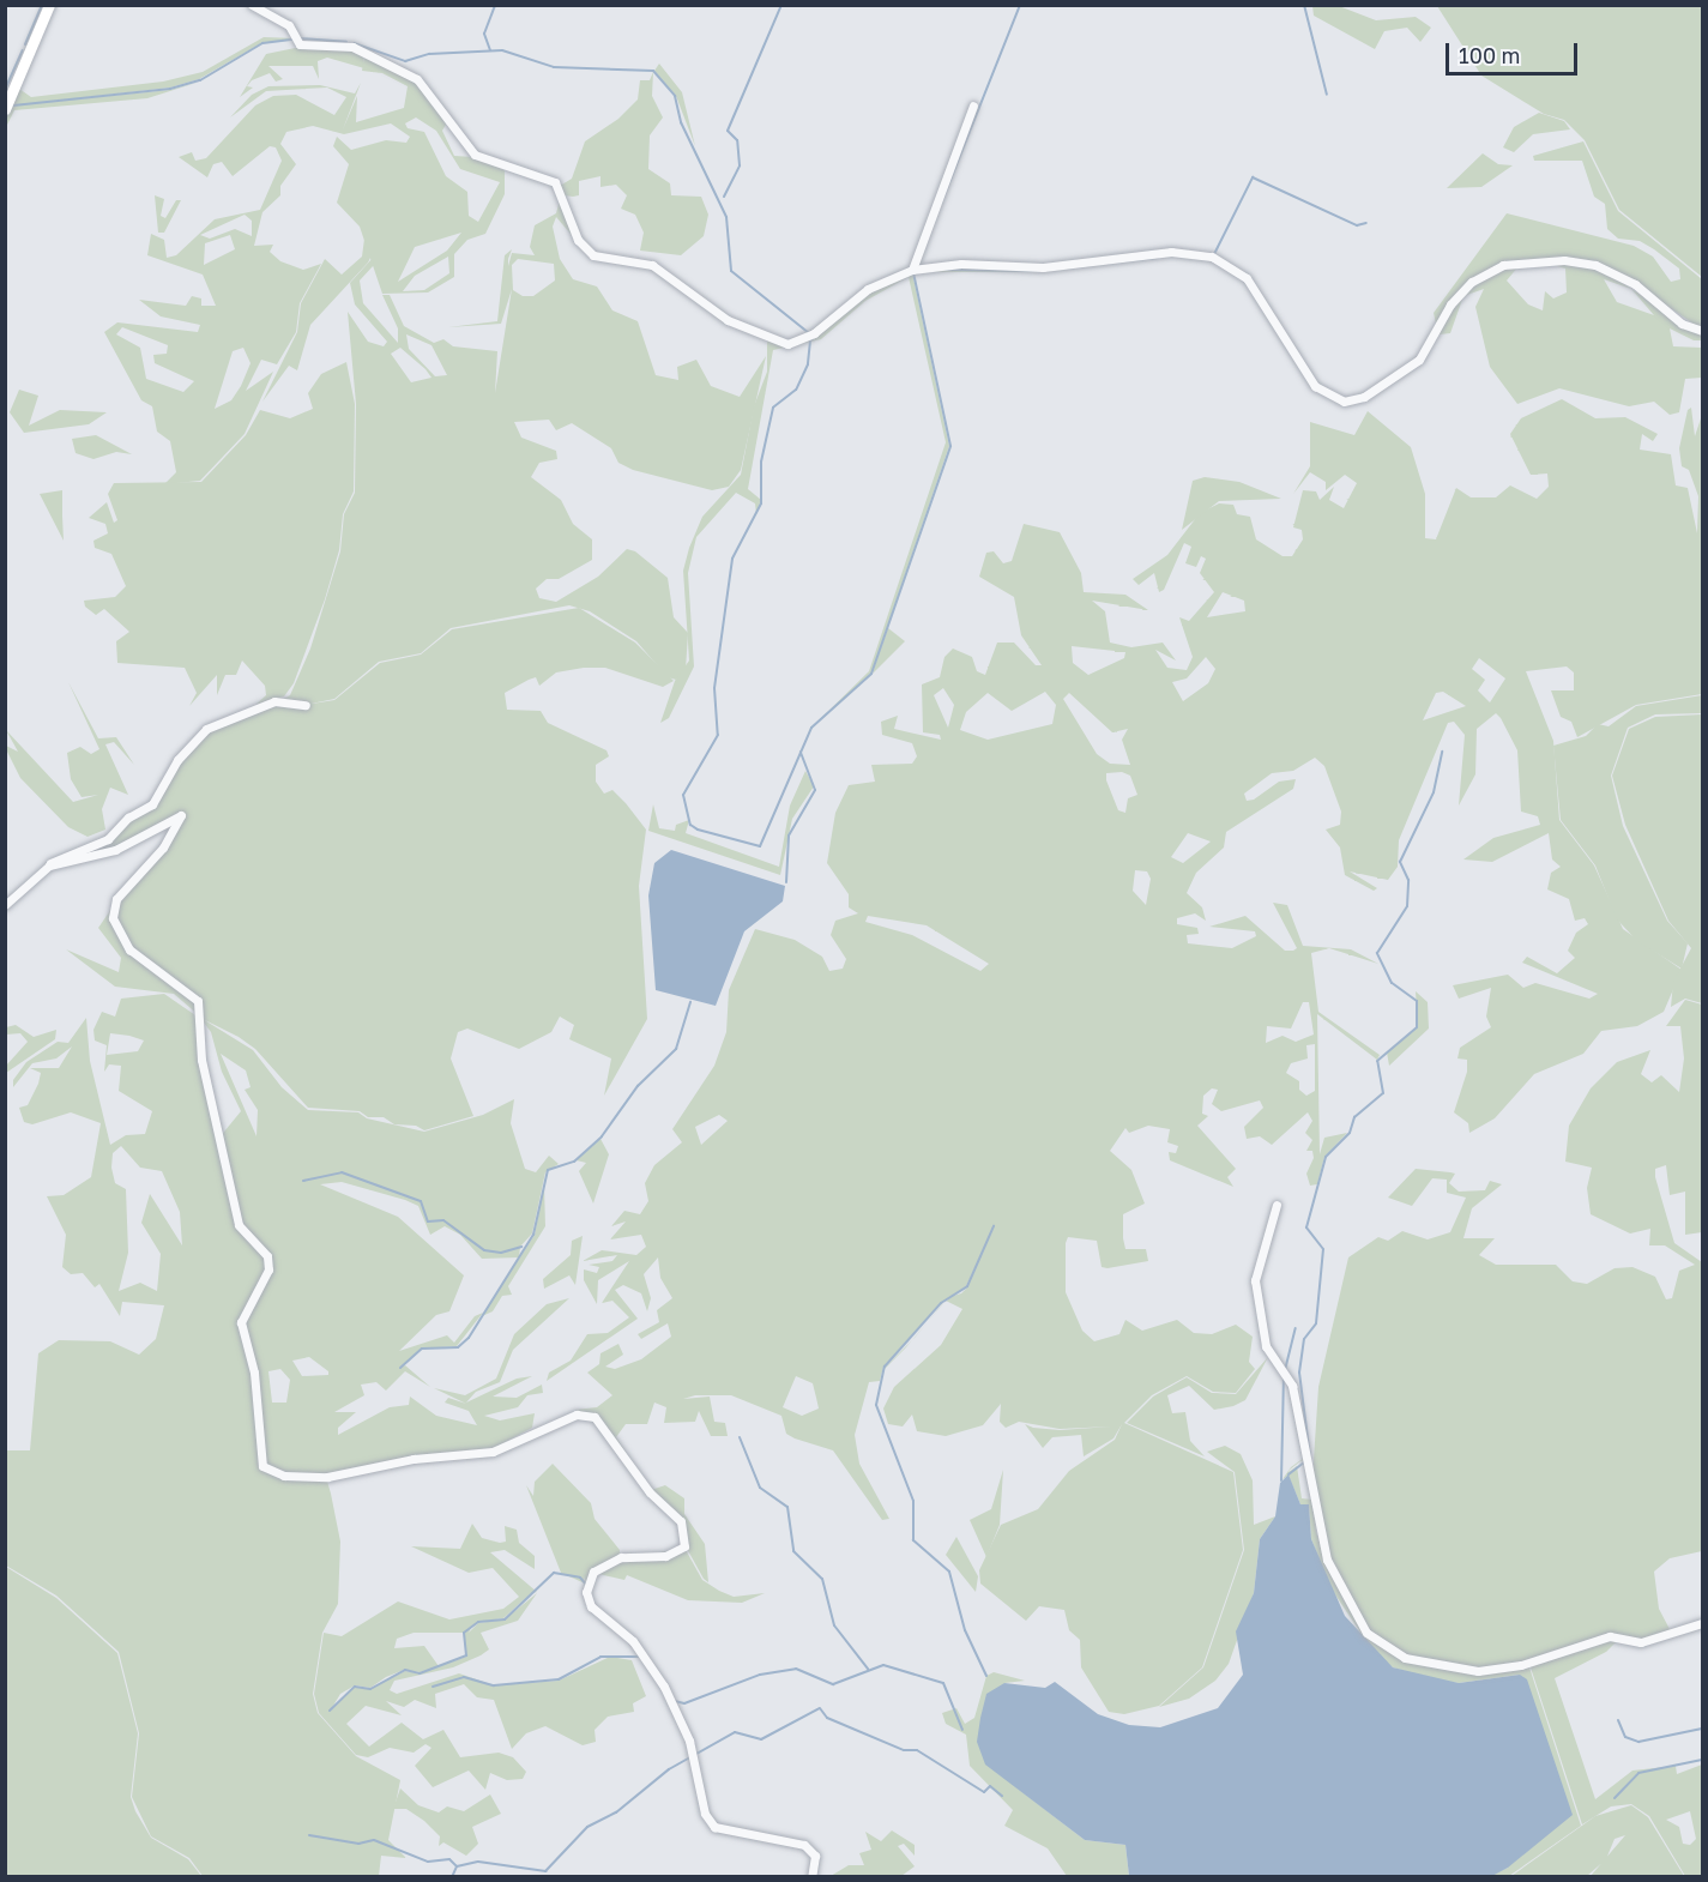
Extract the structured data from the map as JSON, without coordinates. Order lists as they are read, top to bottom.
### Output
{
  "scale_bar": "100 m"
}
